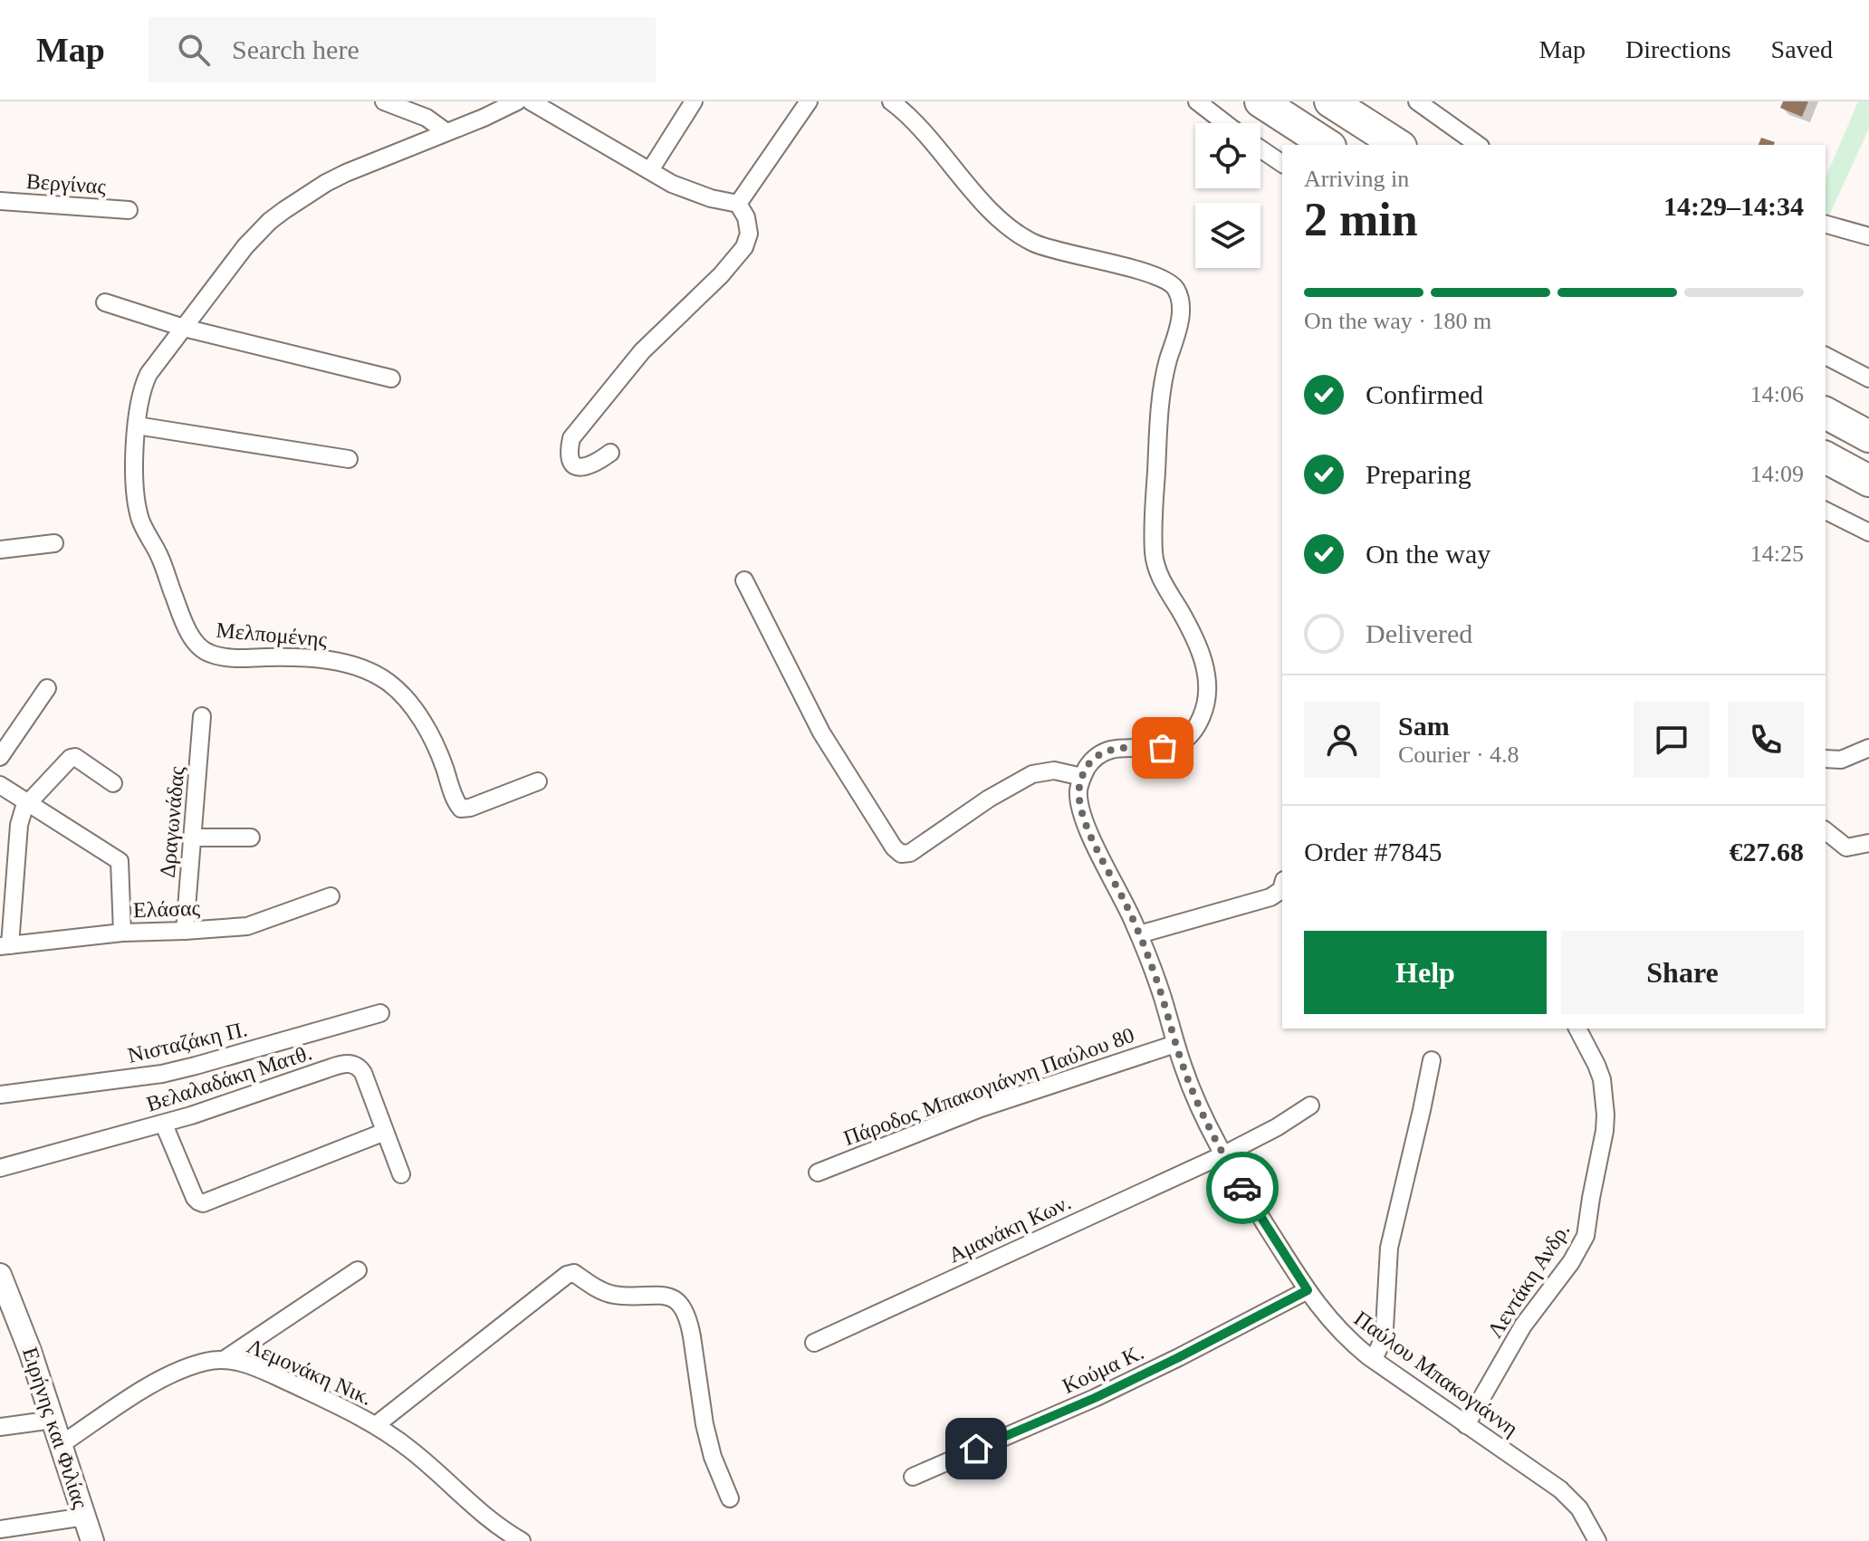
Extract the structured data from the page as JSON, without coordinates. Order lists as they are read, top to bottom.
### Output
{
  "streets": {
    "street": [
      "Βεργίνας",
      "Μελπομένης",
      "Δραγωνάδας",
      "Ελάσας",
      "Νισταζάκη Π.",
      "Βελαλαδάκη Ματθ.",
      "Πάροδος Μπακογιάννη Παύλου 80",
      "Αμανάκη Κων.",
      "Λεντάκη Ανδρ.",
      "Κούμα Κ.",
      "Λεμονάκη Νικ.",
      "Παύλου Μπακογιάννη",
      "Ειρήνης και Φιλίας"
    ]
  },
  "crossings": [
    ["Δραγωνάδας", "Ελάσας"],
    ["Πάροδος Μπακογιάννη Παύλου 80", "Παύλου Μπακογιάννη"],
    ["Αμανάκη Κων.", "Παύλου Μπακογιάννη"],
    ["Λεντάκη Ανδρ.", "Παύλου Μπακογιάννη"],
    ["Κούμα Κ.", "Παύλου Μπακογιάννη"],
    ["Λεμονάκη Νικ.", "Ειρήνης και Φιλίας"]
  ],
  "page": {
    "header": "Map",
    "search": "Search here",
    "nav": ["Map", "Directions", "Saved"],
    "heading": ["2 min", "Arriving in", "14:29–14:34"],
    "panel": [
      "Sam",
      "Courier · 4.8",
      "Order #7845",
      "€27.68"
    ],
    "bar": "On the way · 180 m",
    "list": [
      ["Confirmed", "14:06"],
      ["Preparing", "14:09"],
      ["On the way", "14:25"],
      "Delivered"
    ],
    "buttons": ["Help", "Share"]
  }
}
